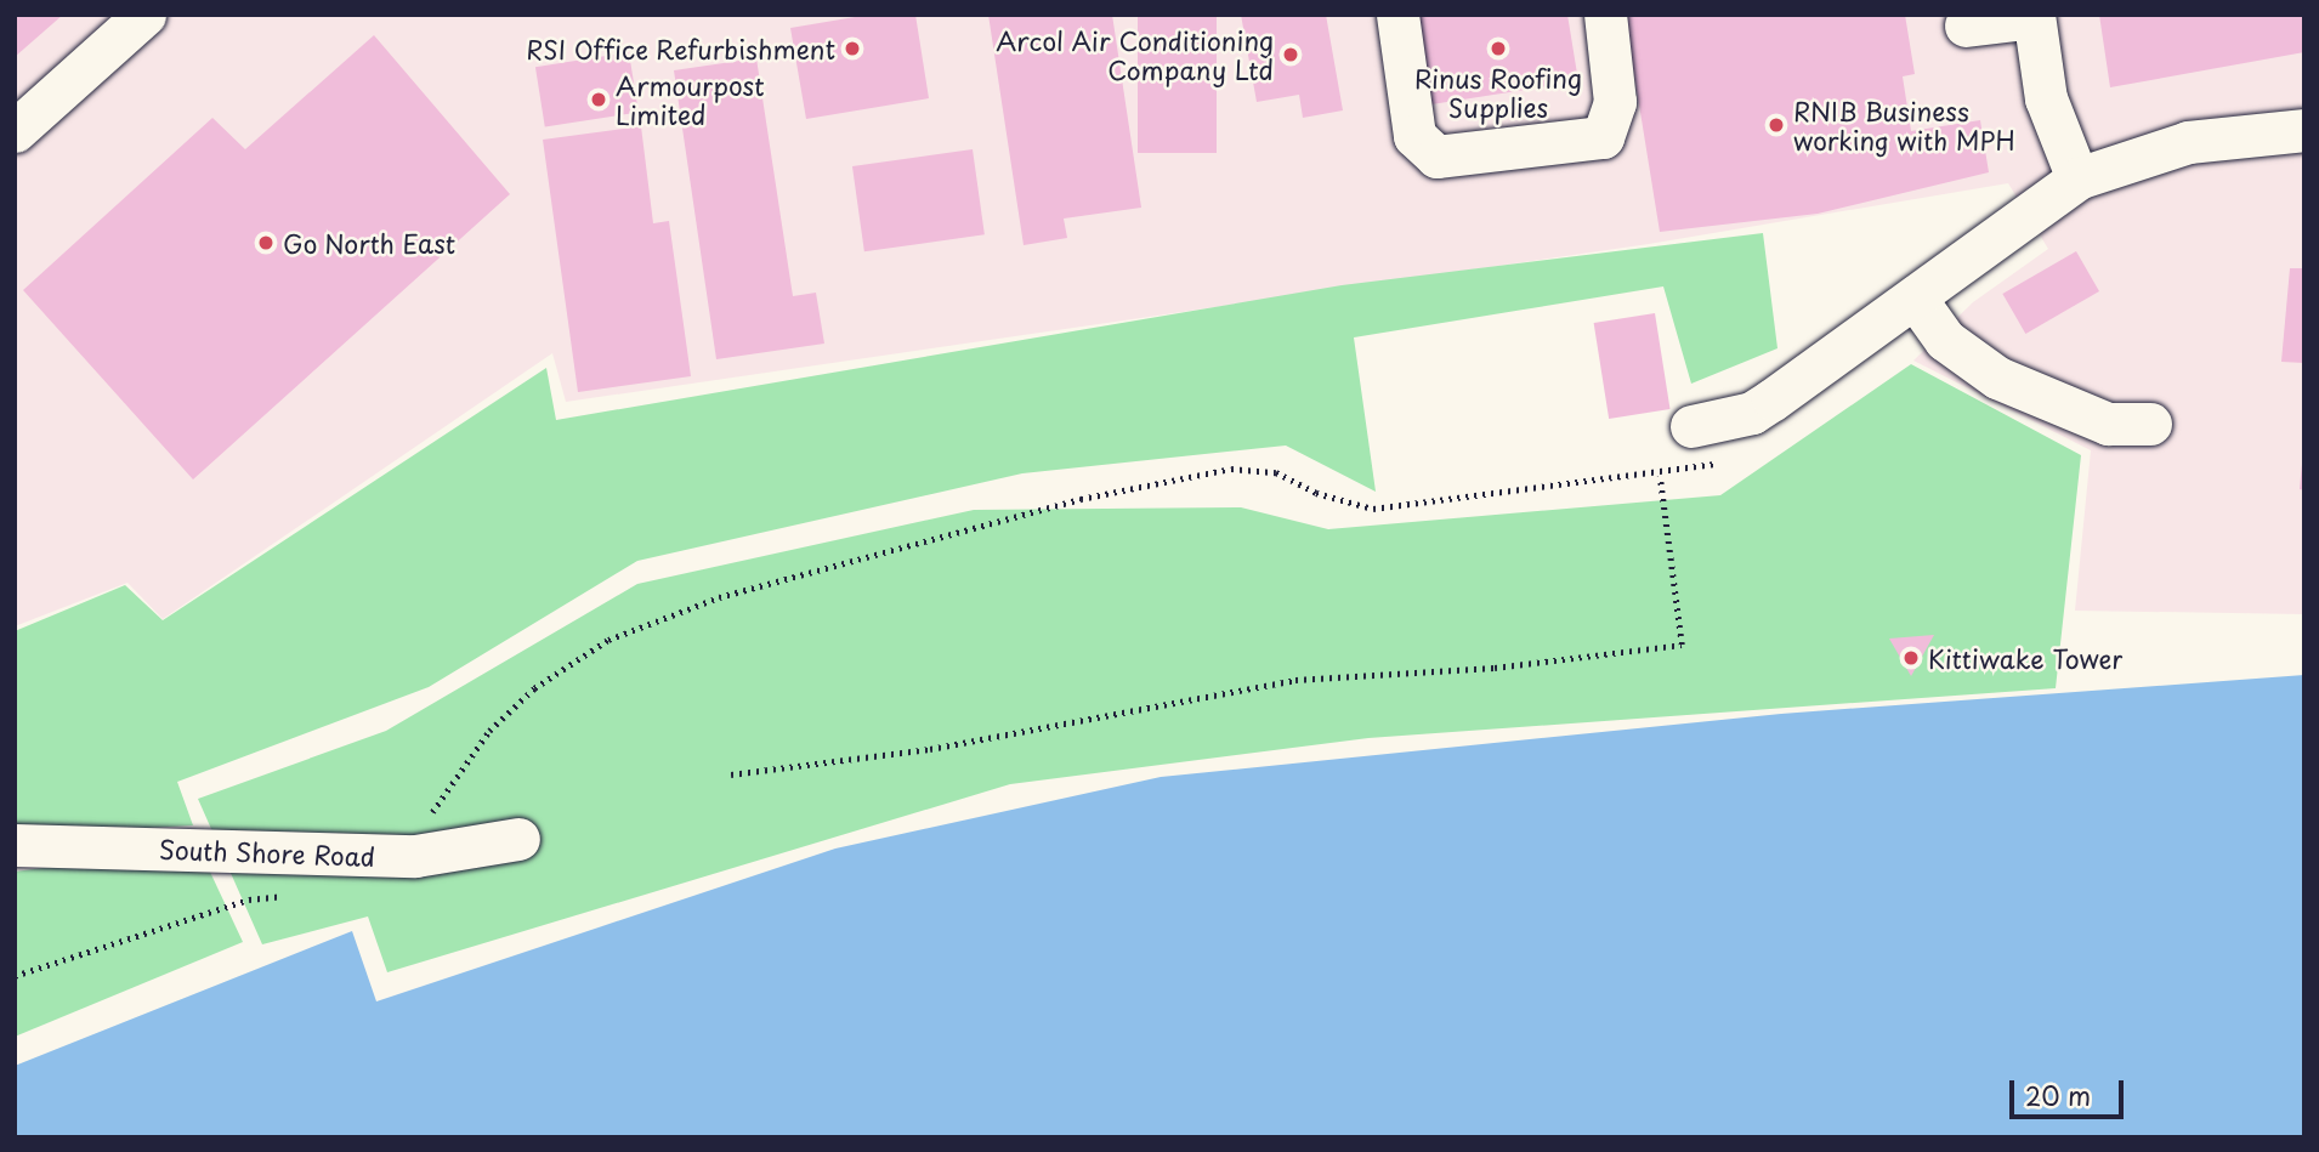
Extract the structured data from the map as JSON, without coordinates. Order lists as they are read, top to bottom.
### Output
{
  "streets": {
    "street": ["South Shore Road"]
  },
  "places": [
    "RSI Office Refurbishment",
    "Rinus Roofing Supplies",
    "Arcol Air Conditioning Company Ltd",
    "Armourpost Limited",
    "RNIB Business working with MPH",
    "Go North East",
    "Kittiwake Tower"
  ],
  "scale_bar": "20 m"
}
